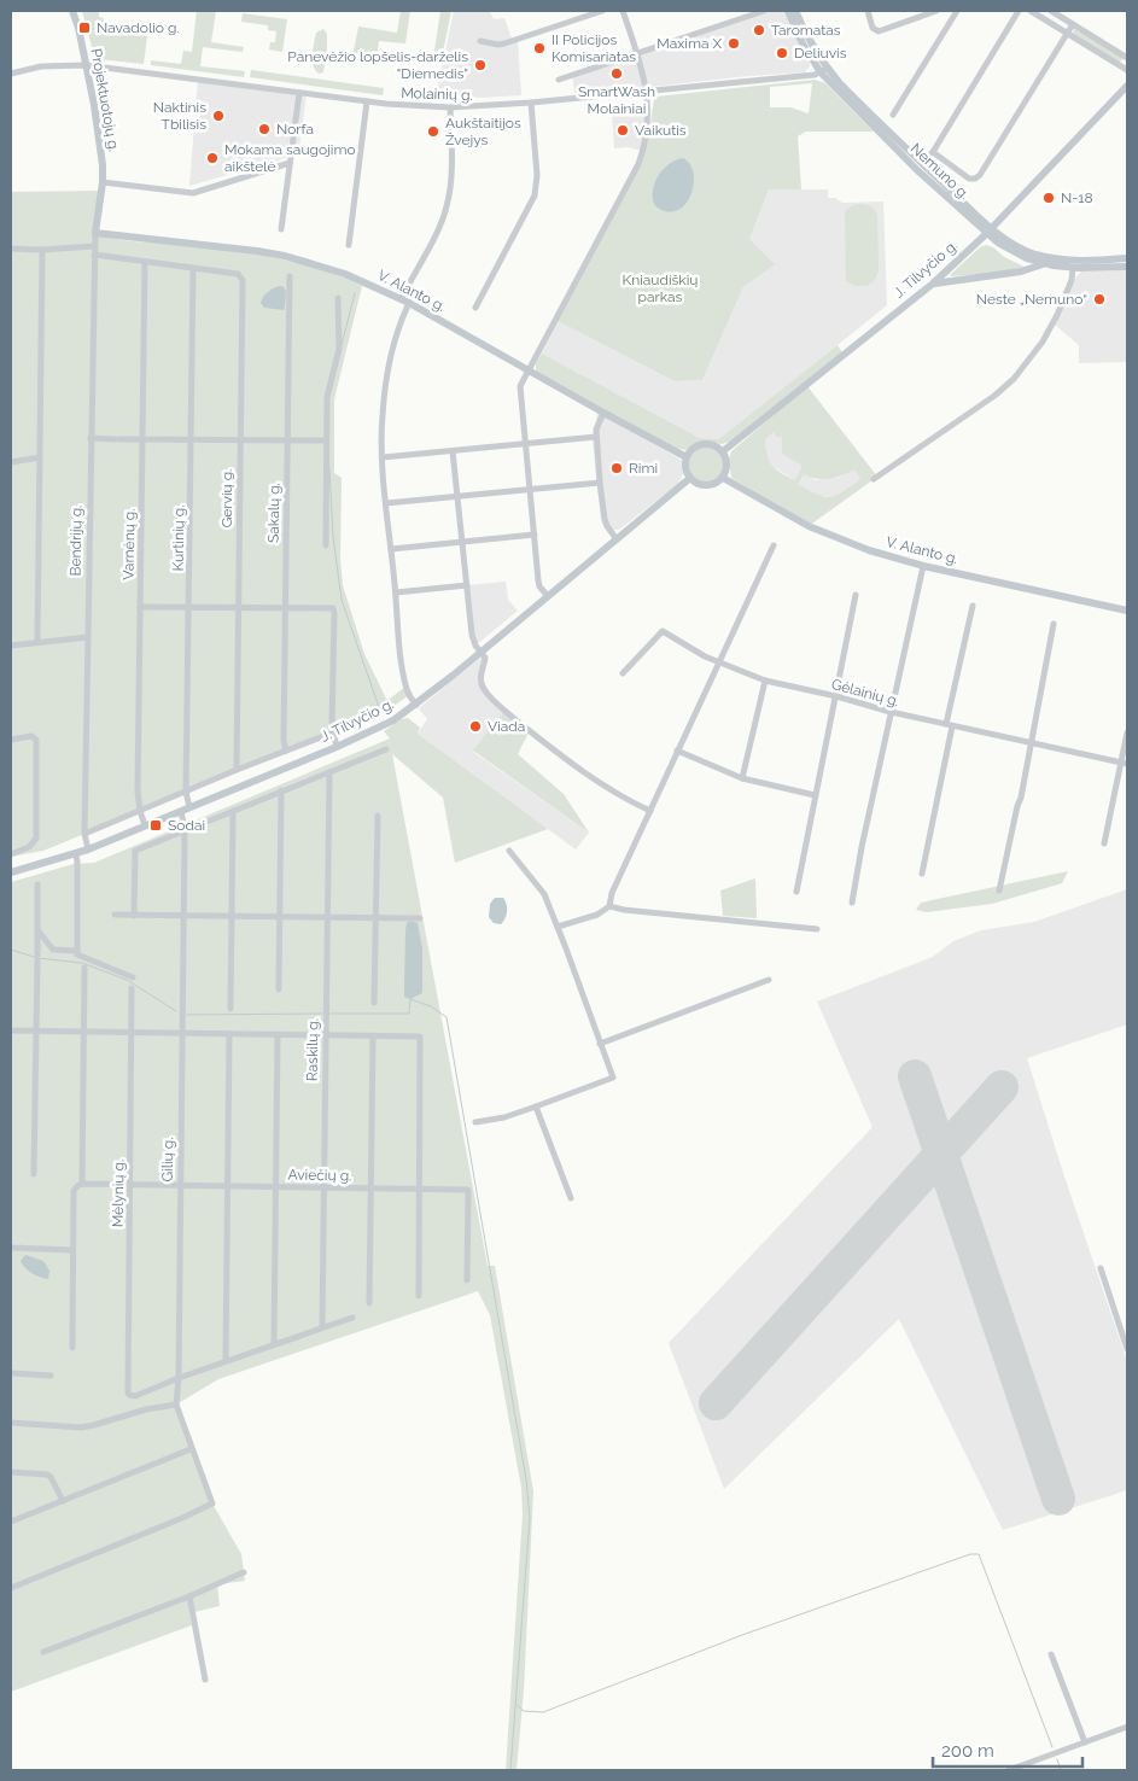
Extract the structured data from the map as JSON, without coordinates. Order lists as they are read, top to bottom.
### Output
{
  "streets": {
    "main road": [
      "Projektuotojų g.",
      "Nemuno g.",
      "J. Tilvyčio g.",
      "V. Alanto g."
    ],
    "street": [
      "Molainių g.",
      "Gervių g.",
      "Sakalų g.",
      "Kurtinių g.",
      "Bendrijų g.",
      "Varnėnų g.",
      "Gėlainių g.",
      "Raskilų g.",
      "Gilių g.",
      "Aviečių g.",
      "Mėlynių g."
    ]
  },
  "crossings": [
    ["Molainių g.", "Projektuotojų g."],
    ["Molainių g.", "Nemuno g."],
    ["Projektuotojų g.", "V. Alanto g."],
    ["Projektuotojų g.", "Bendrijų g."],
    ["Nemuno g.", "J. Tilvyčio g."],
    ["J. Tilvyčio g.", "V. Alanto g."],
    ["J. Tilvyčio g.", "Kurtinių g."],
    ["J. Tilvyčio g.", "Bendrijų g."],
    ["J. Tilvyčio g.", "Varnėnų g."],
    ["J. Tilvyčio g.", "Gilių g."],
    ["V. Alanto g.", "Bendrijų g."],
    ["Gervių g.", "Kurtinių g."],
    ["Gervių g.", "Bendrijų g."],
    ["Gervių g.", "Varnėnų g."],
    ["Kurtinių g.", "Gilių g."],
    ["Raskilų g.", "Aviečių g."],
    ["Gilių g.", "Aviečių g."],
    ["Gilių g.", "Mėlynių g."],
    ["Aviečių g.", "Mėlynių g."]
  ],
  "parks": ["Kniaudiškių parkas"],
  "places": {
    "transit": ["Navadolio g.", "Sodai"],
    "other": [
      "Taromatas",
      "Maxima X",
      "II Policijos Komisariatas",
      "Deliuvis",
      "Panevėžio lopšelis-darželis \"Diemedis\"",
      "SmartWash Molainiai",
      "Naktinis Tbilisis",
      "Norfa",
      "Vaikutis",
      "Aukštaitijos Žvejys",
      "Mokama saugojimo aikštelė",
      "N-18",
      "Neste „Nemuno“",
      "Rimi",
      "Viada"
    ]
  },
  "scale_bar": "200 m"
}
